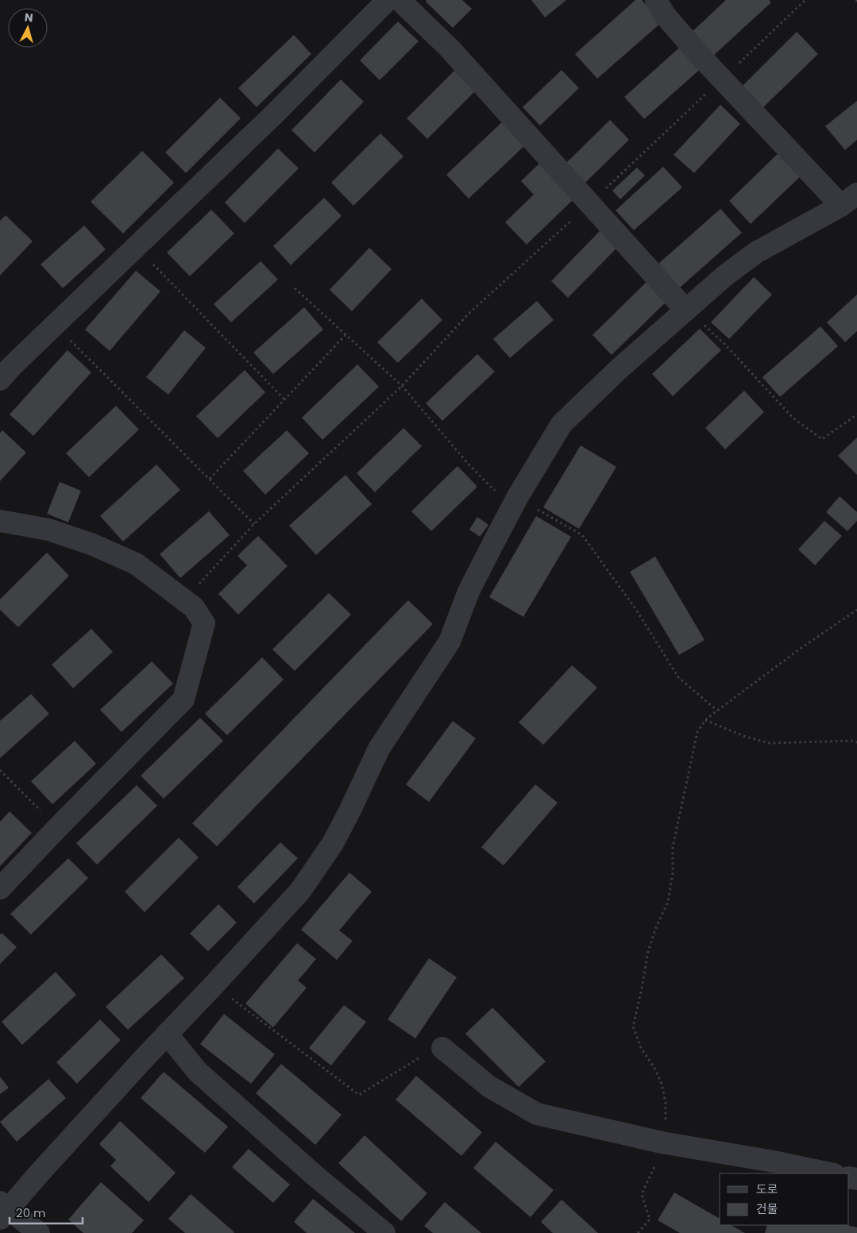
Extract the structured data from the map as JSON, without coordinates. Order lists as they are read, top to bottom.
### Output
{
  "legend": ["도로", "건물"],
  "scale_bar": "20 m",
  "north": "top"
}
